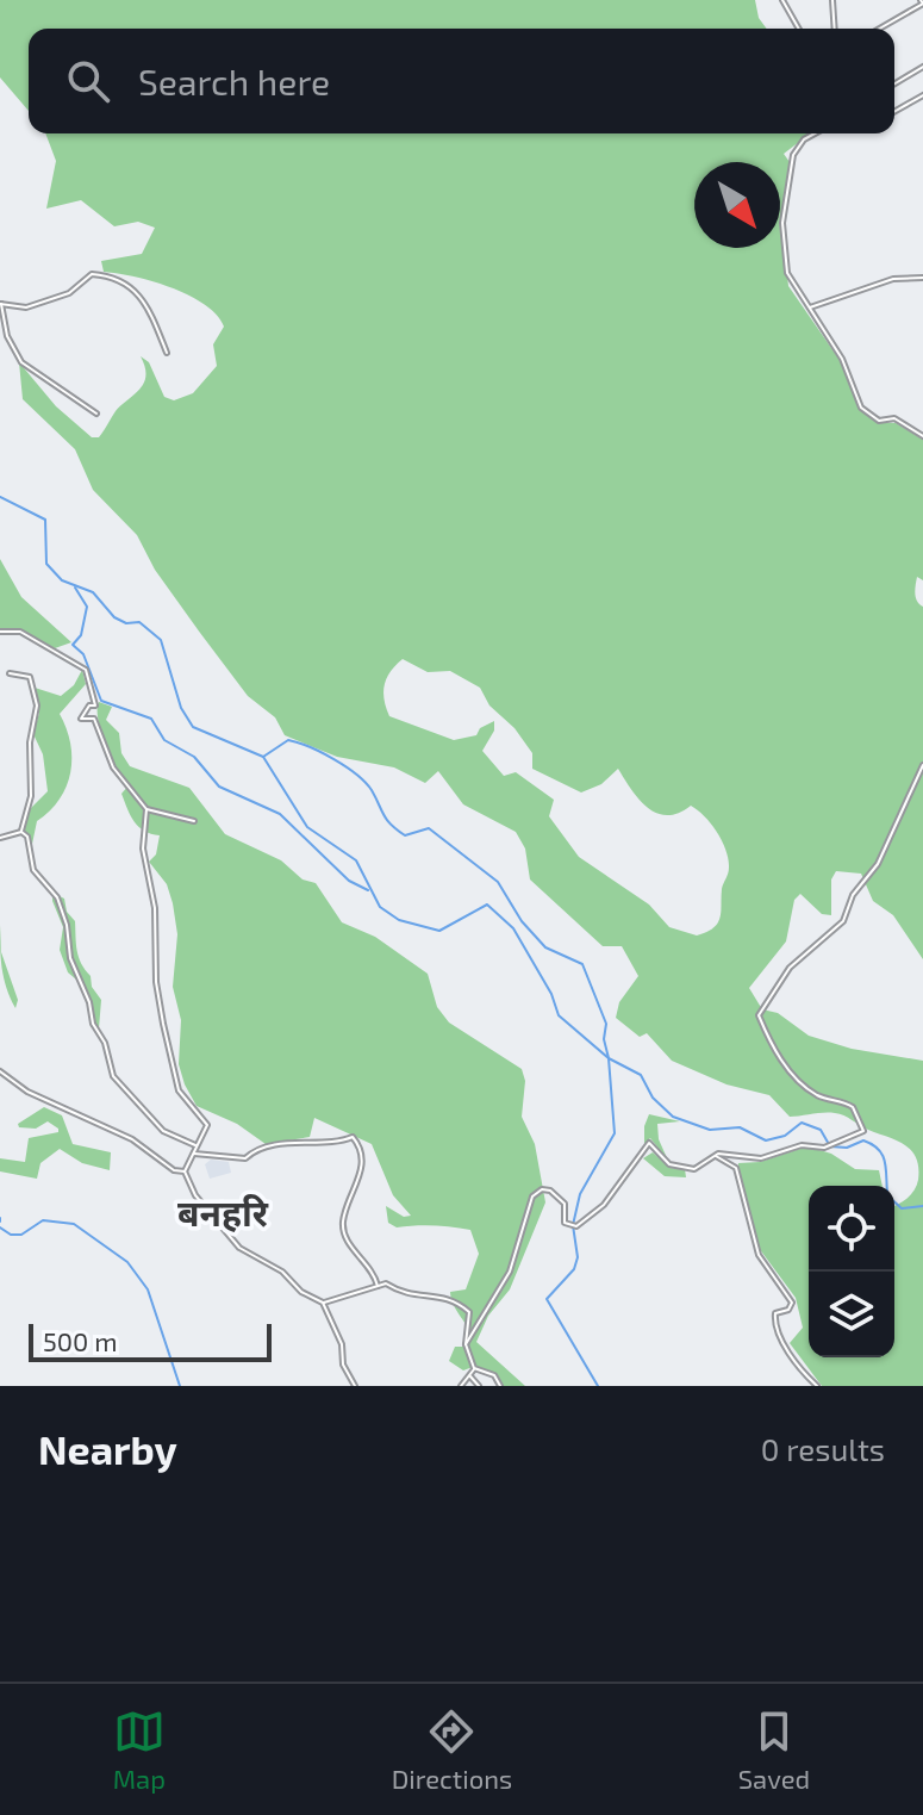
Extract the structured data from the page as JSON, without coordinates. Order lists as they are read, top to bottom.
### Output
{
  "districts": ["बनहरि"],
  "scale_bar": "500 m",
  "north": "bottom right",
  "page": {
    "search": "Search here",
    "scale": "500 m",
    "heading": ["Nearby", "0 results"],
    "nav": ["Map", "Directions", "Saved"]
  }
}
